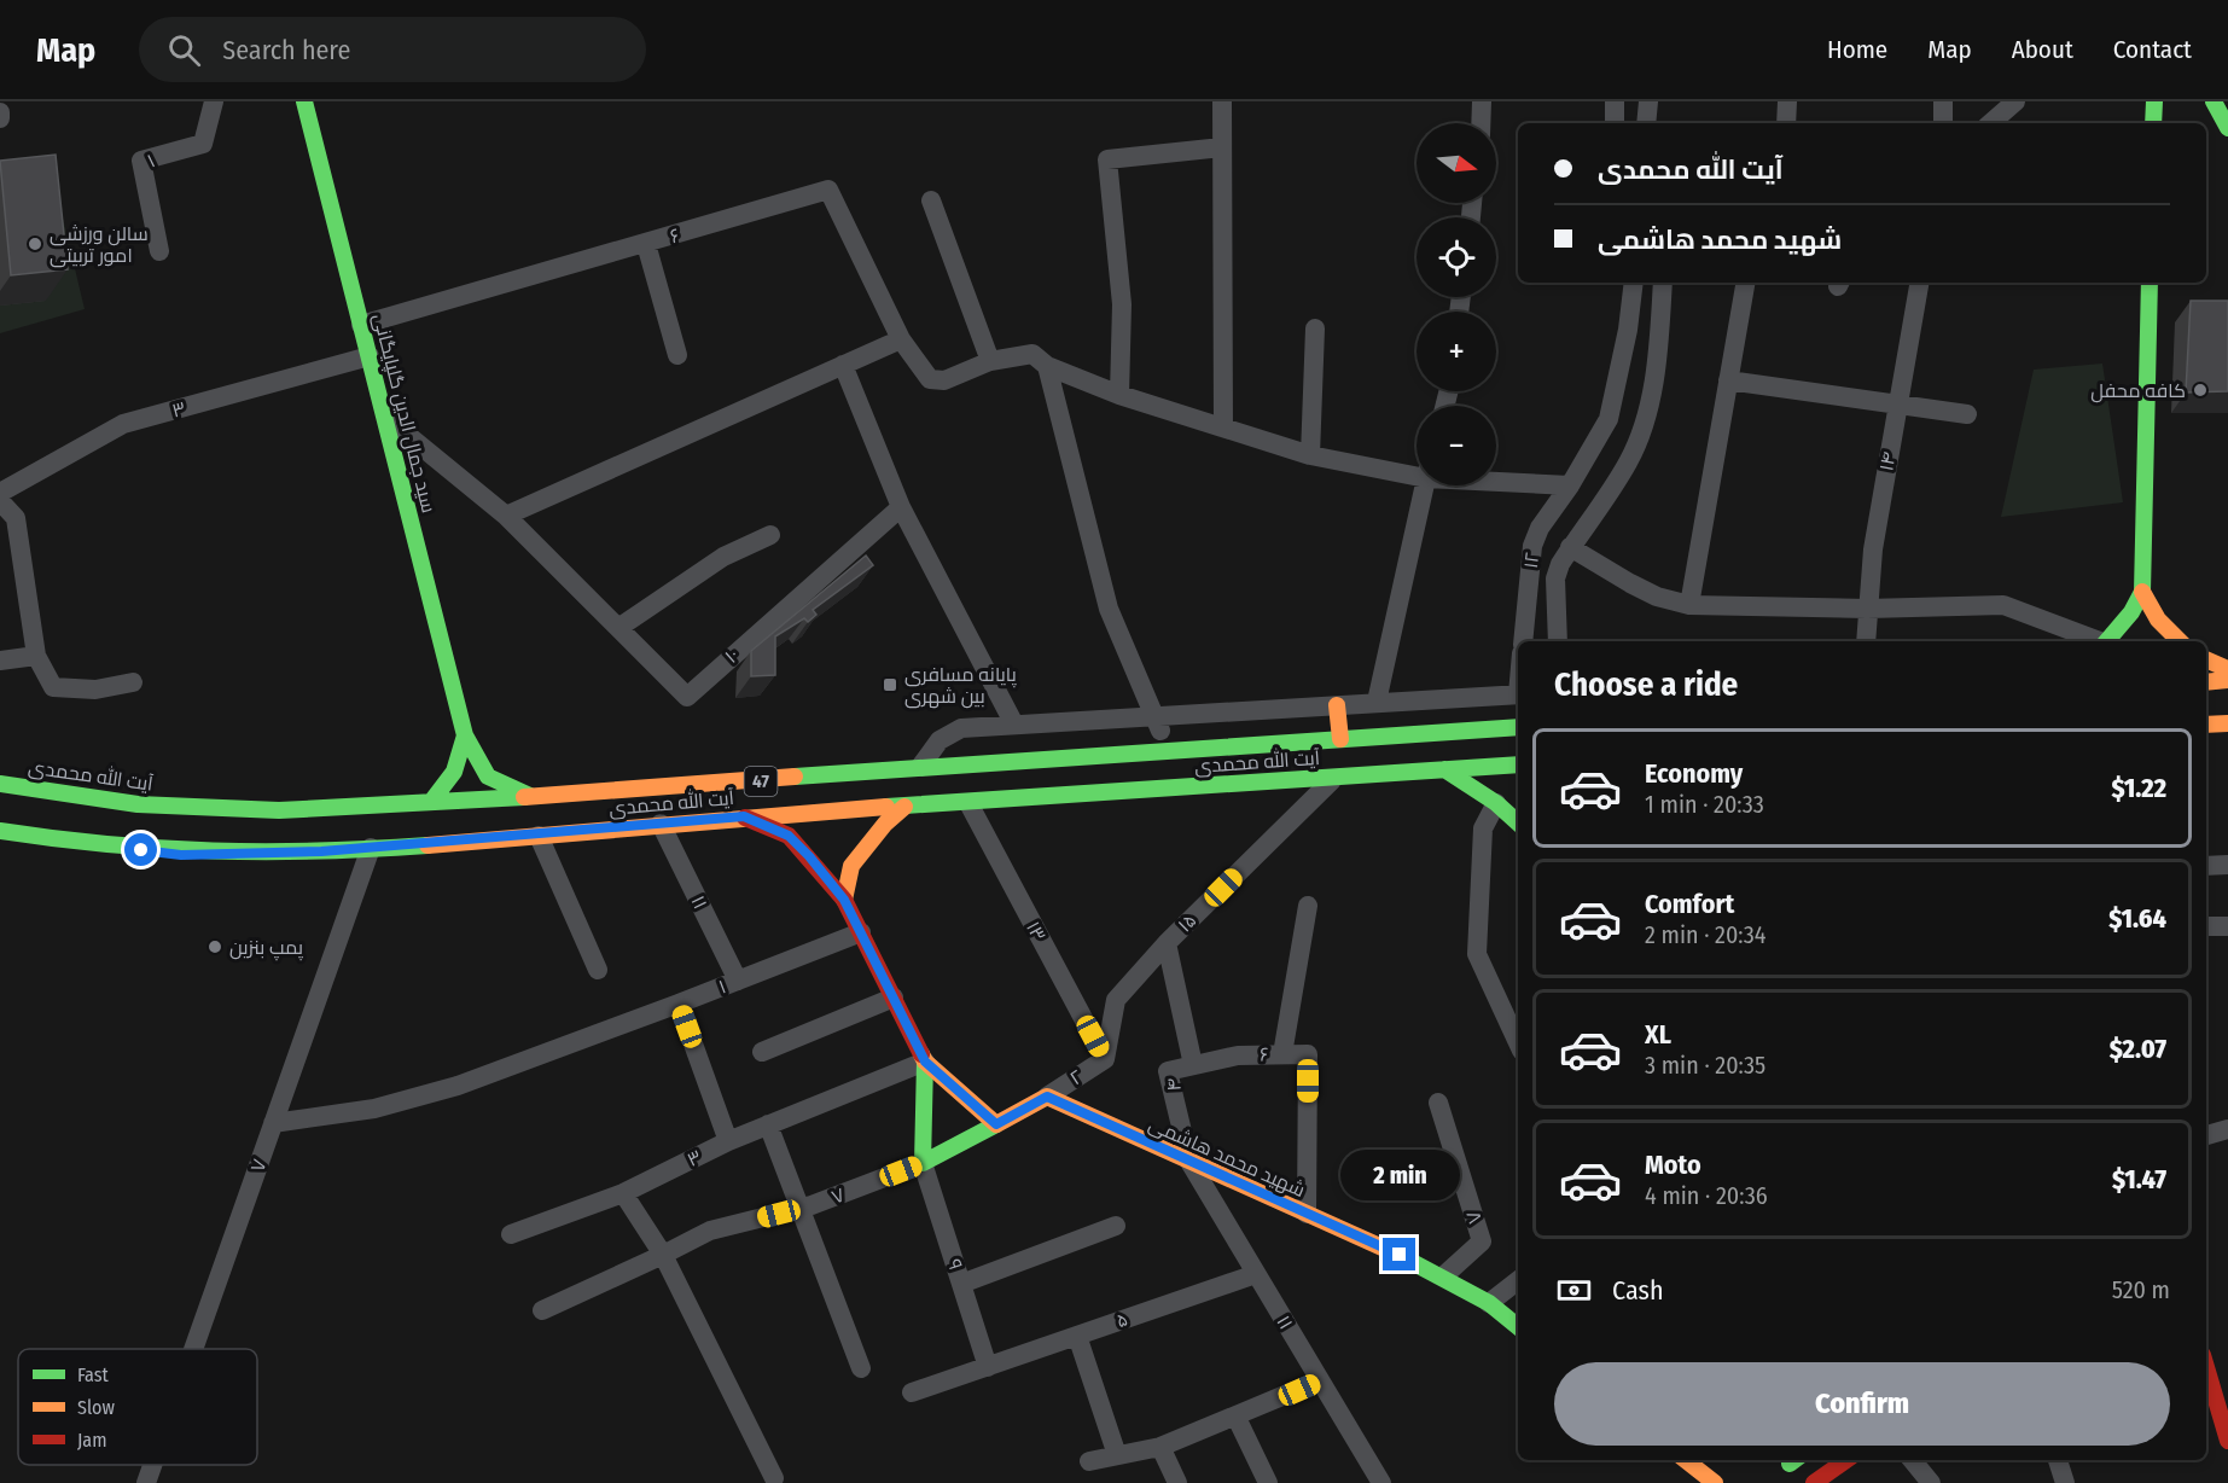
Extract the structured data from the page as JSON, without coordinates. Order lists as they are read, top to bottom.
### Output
{
  "streets": {
    "main road": [
      "سید جمال الدین گلپایگانی",
      "آیت الله محمدی",
      "47",
      "شهید محمد هاشمی",
      "۷"
    ],
    "street": [
      "۱",
      "۶",
      "۳",
      "۱۴",
      "۱۲",
      "۱۰",
      "۱۱",
      "۱۵",
      "۱۳",
      "۲",
      "۴",
      "۸",
      "۹",
      "۵"
    ]
  },
  "crossings": [
    ["۱", "۱۱"],
    ["۱", "۷"],
    ["۶", "سید جمال الدین گلپایگانی"],
    ["۶", "۴"],
    ["۶", "شهید محمد هاشمی"],
    ["۳", "سید جمال الدین گلپایگانی"],
    ["سید جمال الدین گلپایگانی", "۱۰"],
    ["سید جمال الدین گلپایگانی", "آیت الله محمدی"],
    ["آیت الله محمدی", "۱۱"],
    ["آیت الله محمدی", "۱۵"],
    ["آیت الله محمدی", "۱۳"],
    ["آیت الله محمدی", "۷"],
    ["۱۱", "۴"],
    ["۱۱", "شهید محمد هاشمی"],
    ["۱۱", "۵"],
    ["۱۵", "۱۳"],
    ["۱۵", "۲"],
    ["۱۳", "۲"],
    ["۲", "شهید محمد هاشمی"],
    ["۴", "شهید محمد هاشمی"],
    ["شهید محمد هاشمی", "۸"],
    ["۷", "۹"],
    ["۹", "۵"]
  ],
  "places": {
    "other": ["سالن ورزشی امور تربیتی", "کافه محفل", "پمپ بنزین"],
    "transit": ["پایانه مسافری بین شهری"]
  },
  "legend": ["Fast", "Slow", "Jam"],
  "north": "right",
  "page": {
    "header": "Map",
    "search": "Search here",
    "nav": [
      "Home",
      "Map",
      "About",
      "Contact"
    ],
    "map_buttons": ["+", "−"],
    "banner": ["آیت الله محمدی", "شهید محمد هاشمی"],
    "heading": "Choose a ride",
    "list": [
      {
        "name": "Economy",
        "note": "1 min · 20:33",
        "value": "$1.22"
      },
      {
        "name": "Comfort",
        "note": "2 min · 20:34",
        "value": "$1.64"
      },
      {
        "name": "XL",
        "note": "3 min · 20:35",
        "value": "$2.07"
      },
      {
        "name": "Moto",
        "note": "4 min · 20:36",
        "value": "$1.47"
      }
    ],
    "bubble": "2 min",
    "pay": ["Cash", "520 m"],
    "buttons": "Confirm"
  }
}
